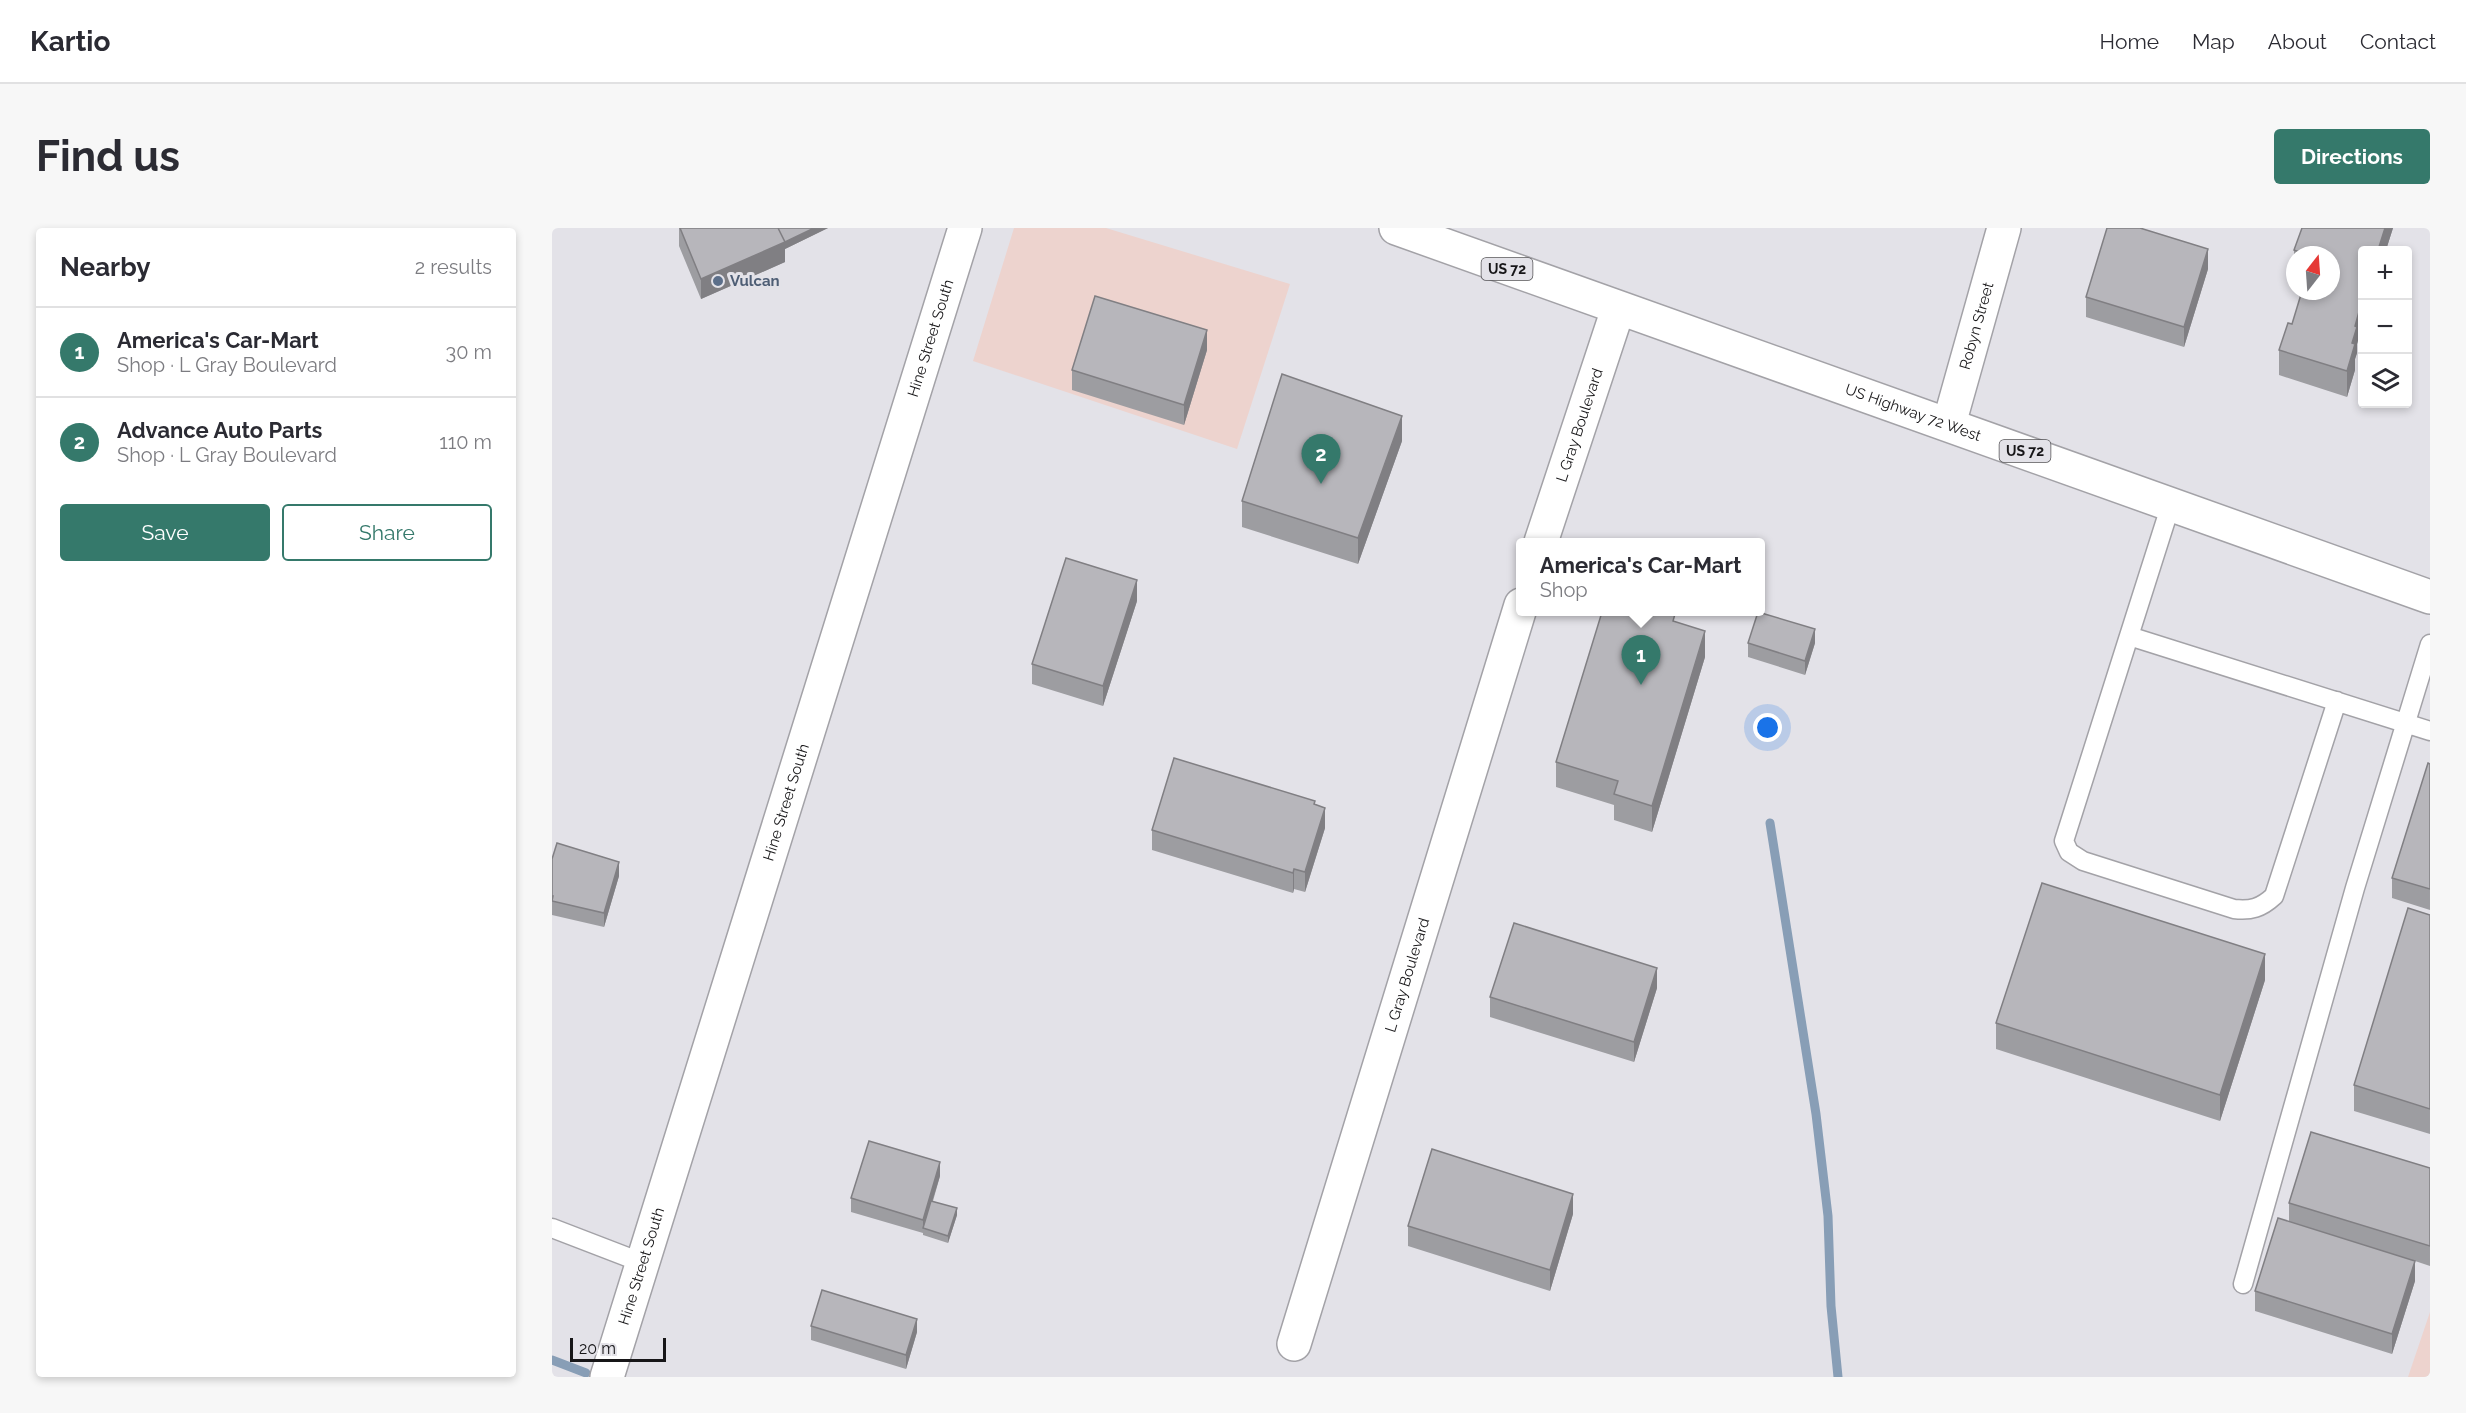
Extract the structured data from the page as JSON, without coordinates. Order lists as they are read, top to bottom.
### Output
{
  "streets": {
    "main road": [
      "US 72",
      "Robyn Street",
      "Hine Street South",
      "US Highway 72 West",
      "L Gray Boulevard"
    ]
  },
  "crossings": [
    ["Robyn Street", "US Highway 72 West"],
    ["US Highway 72 West", "L Gray Boulevard"]
  ],
  "places": ["Vulcan"],
  "scale_bar": "20 m",
  "north": "top",
  "page": {
    "header": "Kartio",
    "nav": [
      "Home",
      "Map",
      "About",
      "Contact"
    ],
    "buttons": [
      "Directions",
      ["Save", "Share"]
    ],
    "title": "Find us",
    "heading": ["Nearby", "2 results"],
    "map_buttons": ["+", "−"],
    "list": [
      {
        "mark": "1",
        "name": "America's Car-Mart",
        "note": "Shop · L Gray Boulevard",
        "value": "30 m"
      },
      {
        "mark": "2",
        "name": "Advance Auto Parts",
        "note": "Shop · L Gray Boulevard",
        "value": "110 m"
      }
    ],
    "pins": ["2", "1"],
    "popup": ["America's Car-Mart", "Shop"],
    "scale": "20 m"
  }
}
